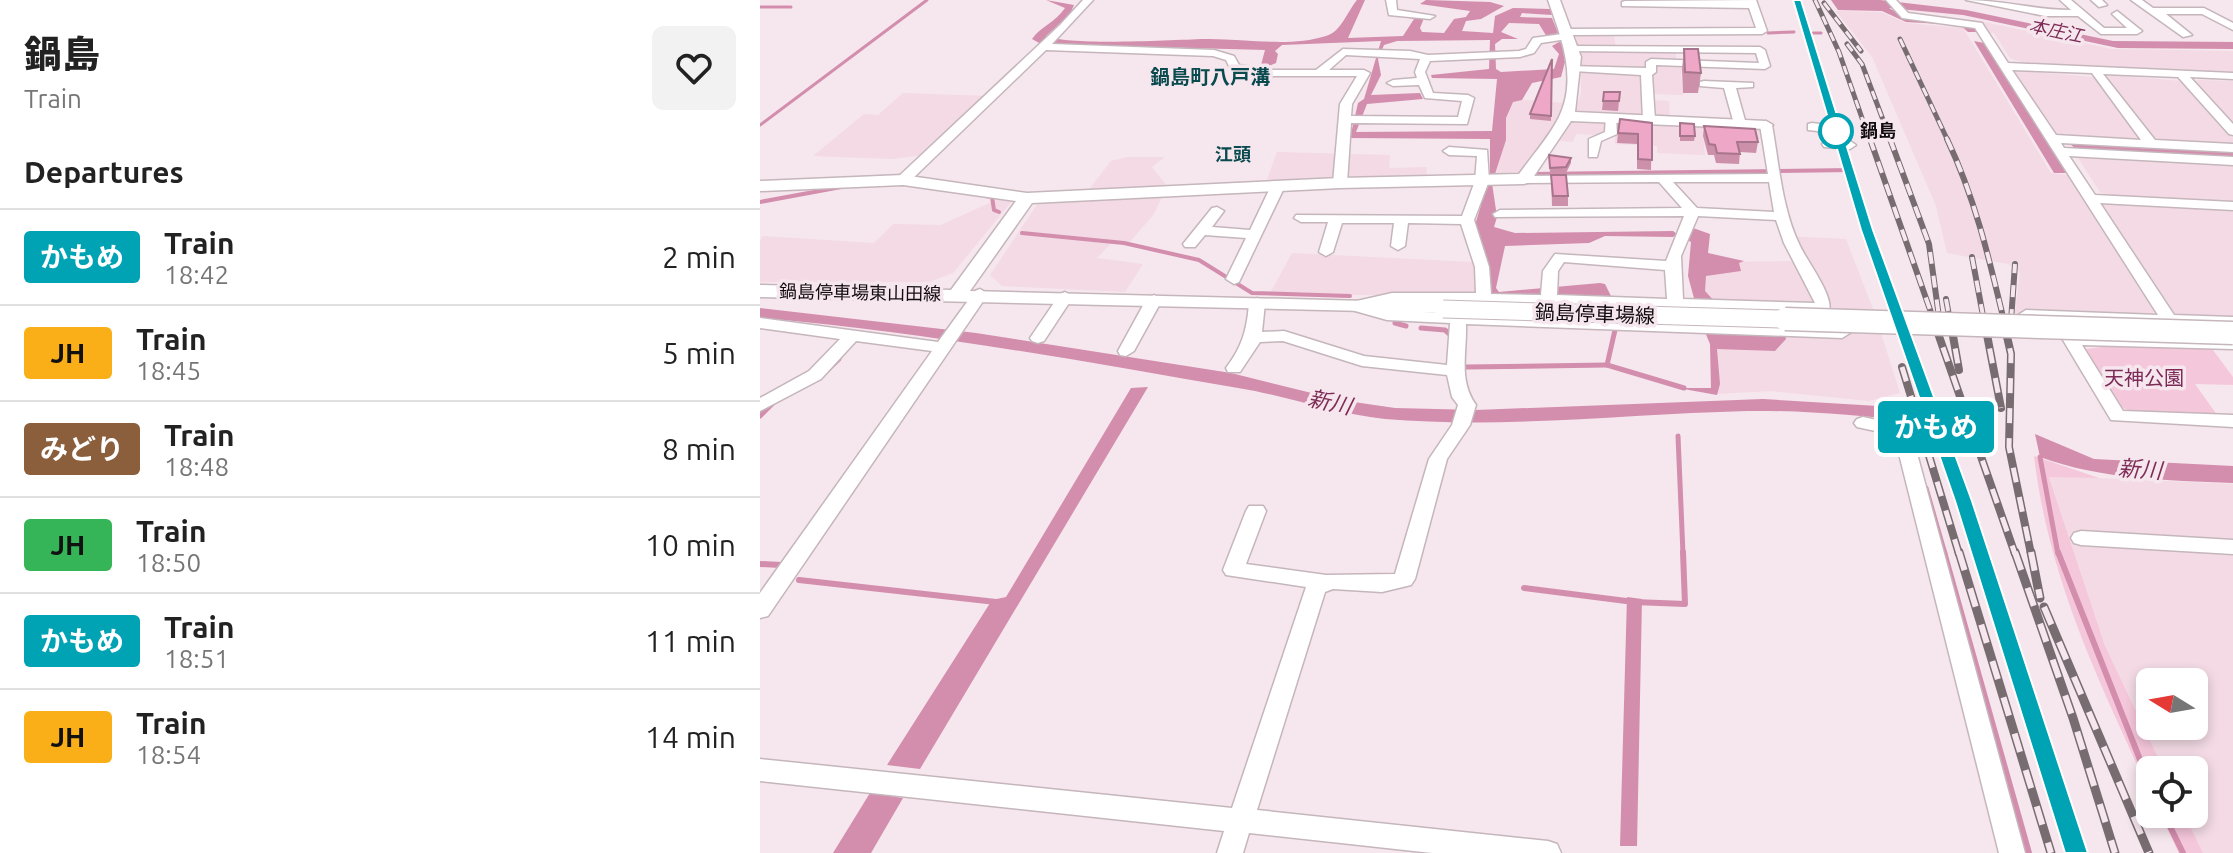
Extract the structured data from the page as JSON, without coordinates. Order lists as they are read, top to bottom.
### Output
{
  "streets": {
    "main road": ["鍋島停車場東山田線", "鍋島停車場線"]
  },
  "crossings": [
    ["鍋島停車場東山田線", "鍋島停車場線"]
  ],
  "districts": ["鍋島町八戸溝", "江頭"],
  "water": ["本庄江", "新川"],
  "parks": ["天神公園"],
  "places": ["鍋島"],
  "north": "left",
  "page": {
    "heading": [
      ["鍋島", "Train"],
      "Departures"
    ],
    "on_map": "かもめ",
    "list": [
      {
        "mark": "かもめ",
        "name": "Train",
        "note": "18:42",
        "value": "2 min"
      },
      {
        "mark": "JH",
        "name": "Train",
        "note": "18:45",
        "value": "5 min"
      },
      {
        "mark": "みどり",
        "name": "Train",
        "note": "18:48",
        "value": "8 min"
      },
      {
        "mark": "JH",
        "name": "Train",
        "note": "18:50",
        "value": "10 min"
      },
      {
        "mark": "かもめ",
        "name": "Train",
        "note": "18:51",
        "value": "11 min"
      },
      {
        "mark": "JH",
        "name": "Train",
        "note": "18:54",
        "value": "14 min"
      }
    ]
  }
}
